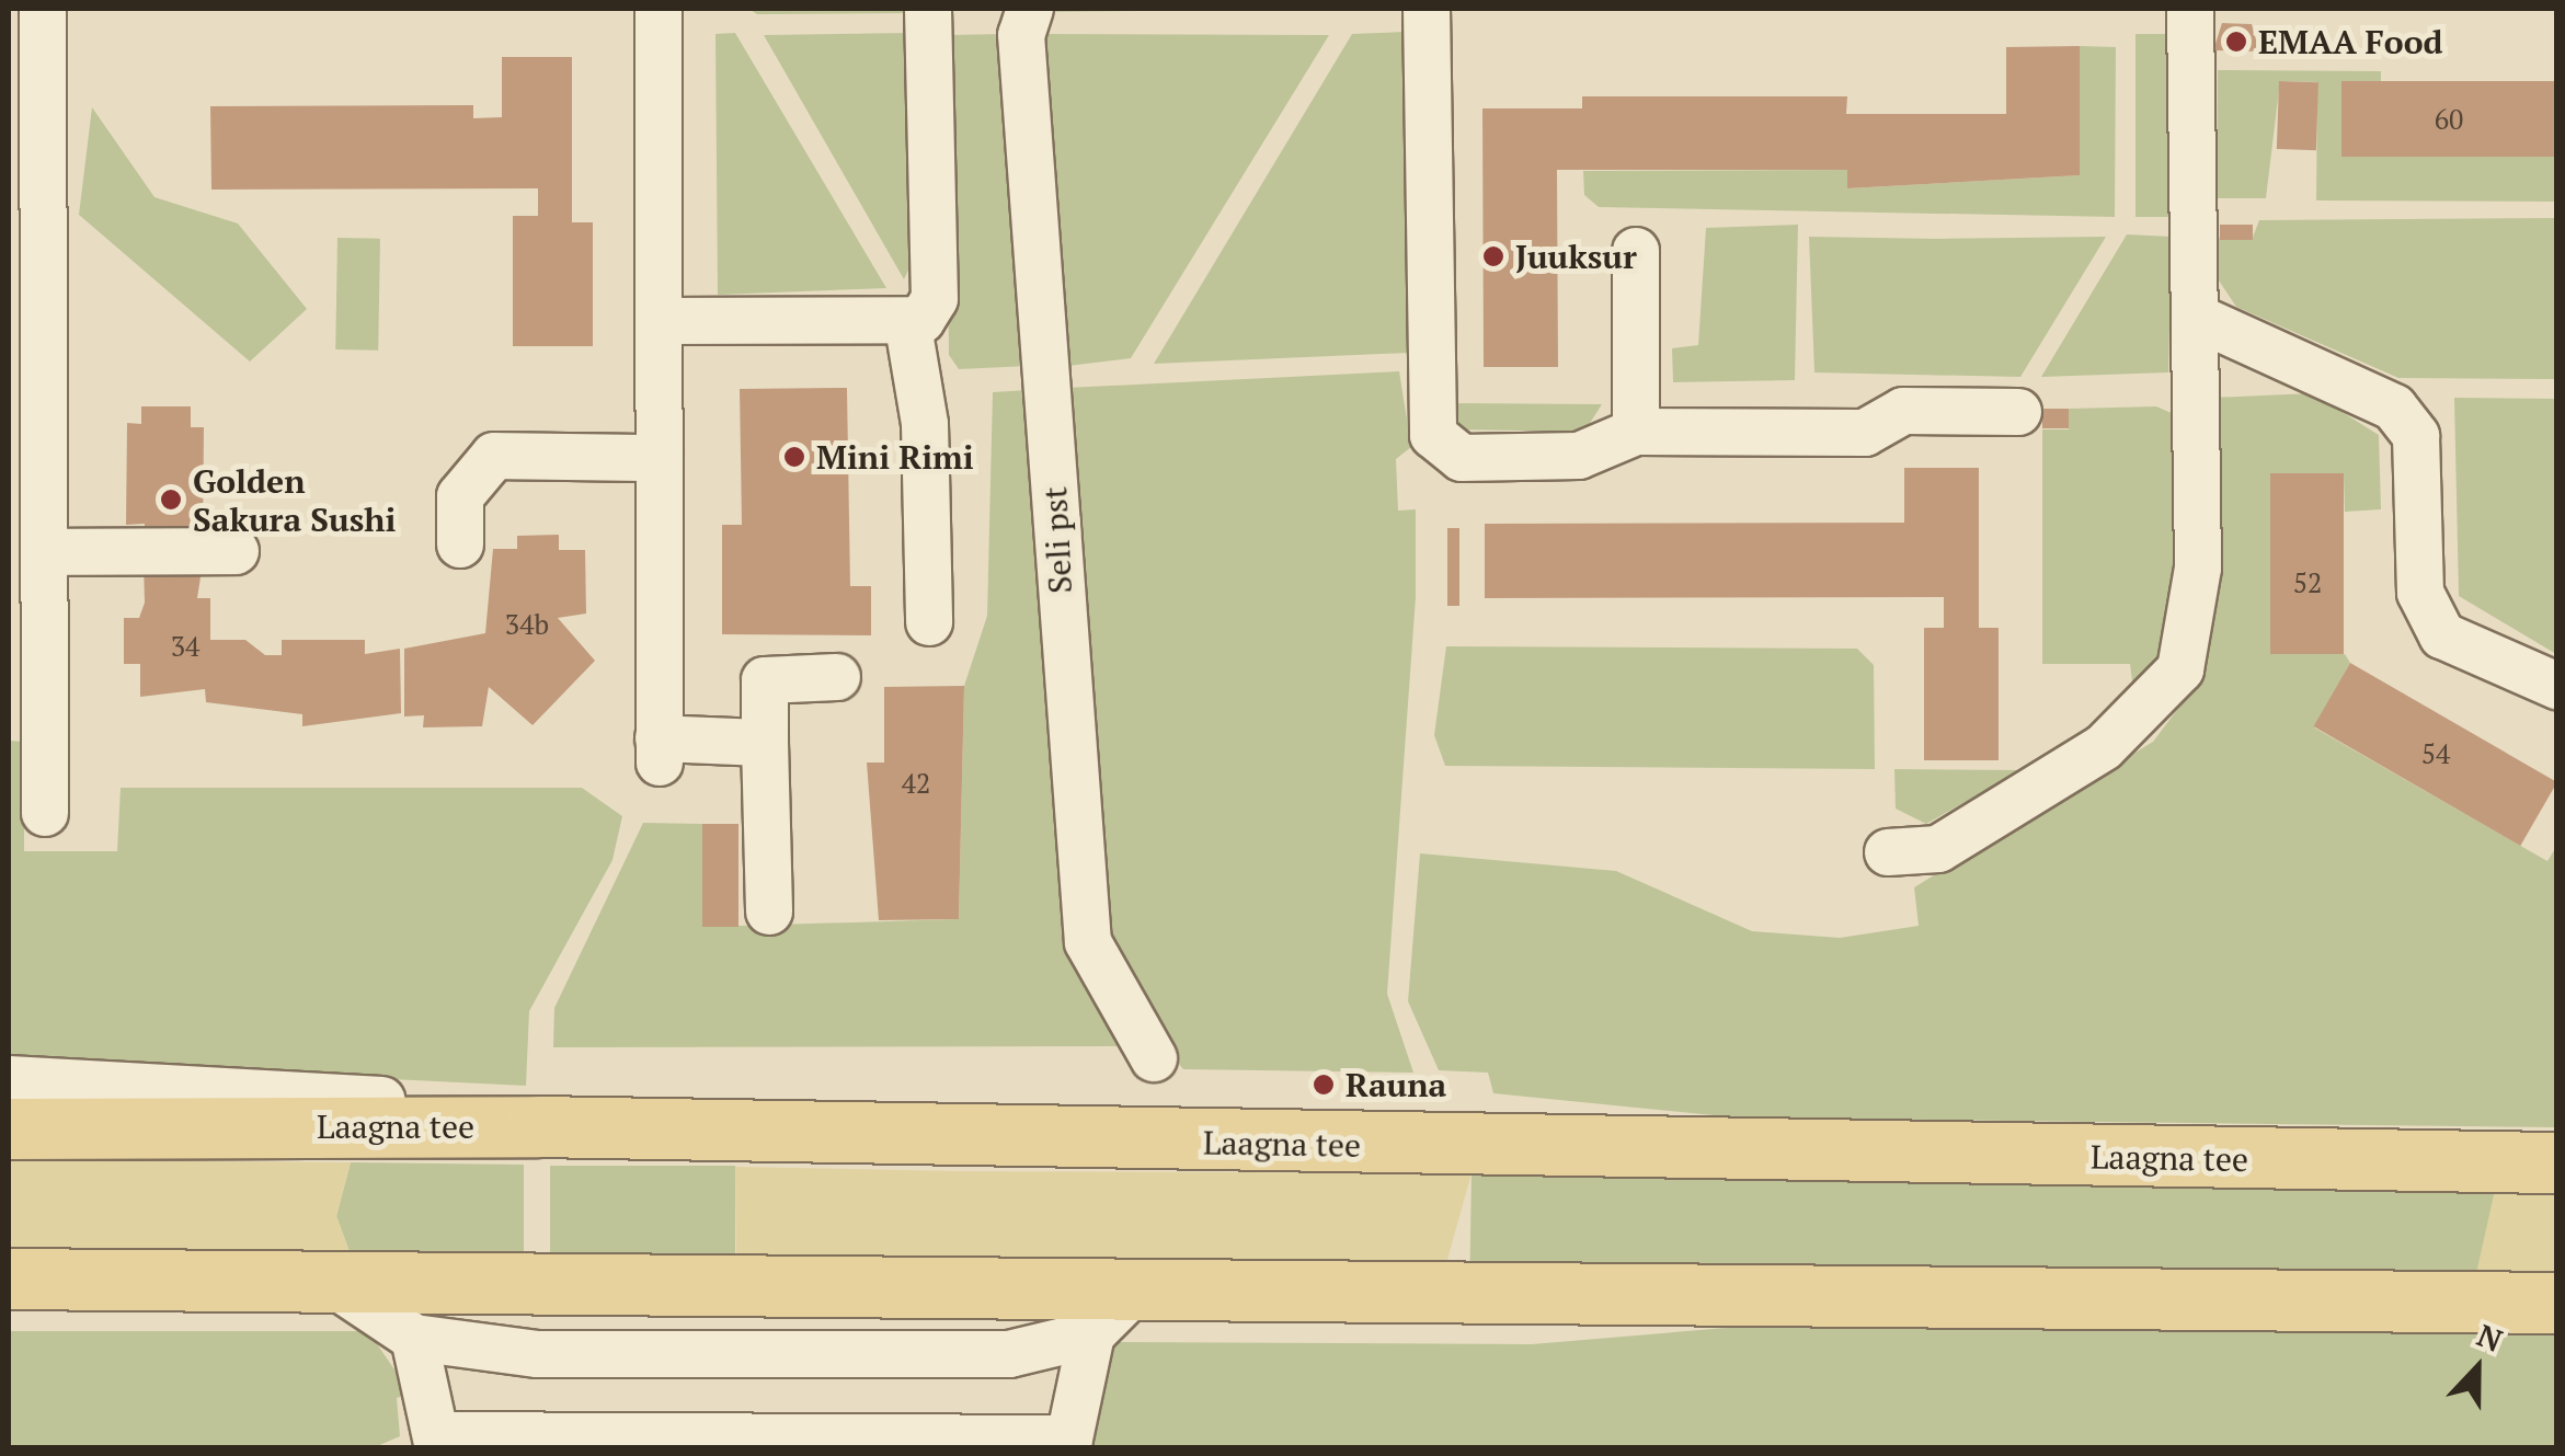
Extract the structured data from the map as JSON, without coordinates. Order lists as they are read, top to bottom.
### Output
{
  "streets": {
    "main road": ["Laagna tee"],
    "street": ["Seli pst"]
  },
  "places": [
    "EMAA Food",
    "Juuksur",
    "Mini Rimi",
    "Golden Sakura Sushi",
    "Rauna"
  ],
  "house_numbers": [
    "60",
    "52",
    "34b",
    "34",
    "54",
    "42"
  ],
  "north": "top"
}
